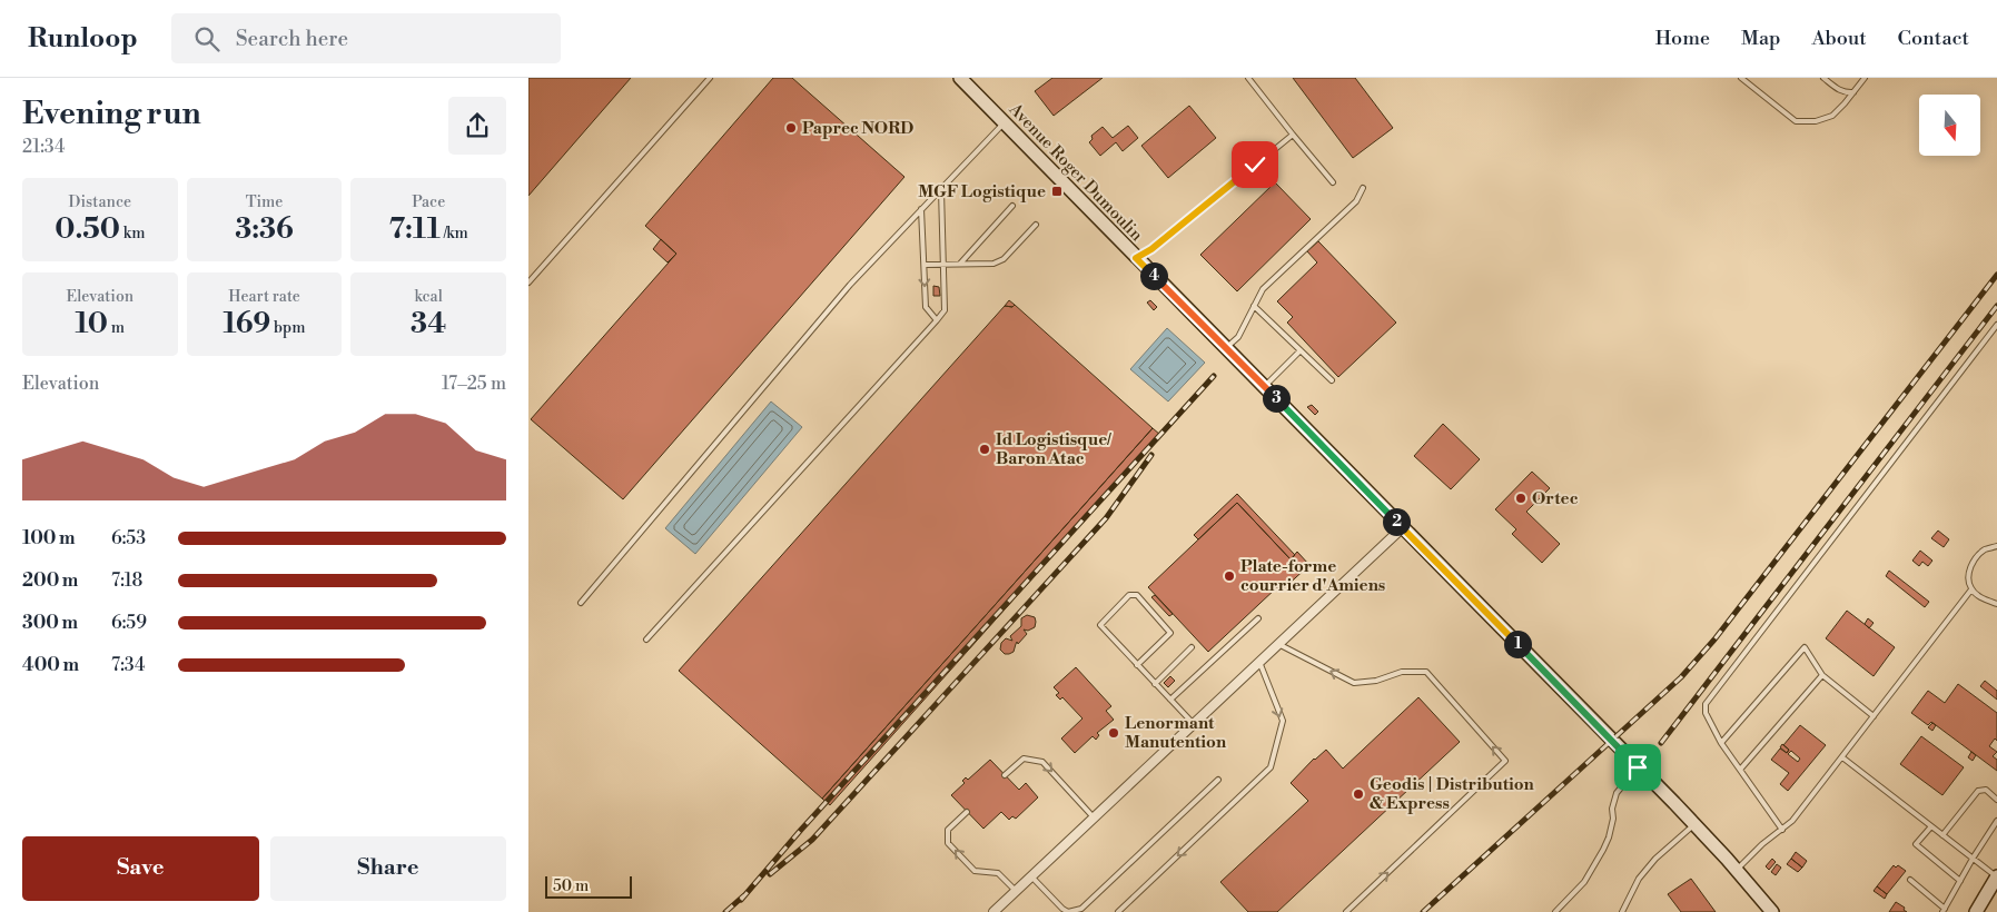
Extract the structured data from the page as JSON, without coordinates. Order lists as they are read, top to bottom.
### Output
{
  "streets": {
    "main road": ["Avenue Roger Dumoulin"]
  },
  "places": {
    "other": [
      "Paprec NORD",
      "Id Logistisque/ Baron Atac",
      "Ortec",
      "Plate-forme courrier d'Amiens",
      "Lenormant Manutention",
      "Geodis | Distribution & Express"
    ],
    "transit": ["MGF Logistique"]
  },
  "scale_bar": "50 m",
  "north": "bottom",
  "page": {
    "header": "Runloop",
    "search": "Search here",
    "nav": [
      "Home",
      "Map",
      "About",
      "Contact"
    ],
    "heading": ["Evening run", "21:34"],
    "stats": [
      ["Distance", "0.50 km"],
      ["Time", "3:36"],
      ["Pace", "7:11 /km"],
      ["Elevation", "10 m"],
      ["Heart rate", "169 bpm"],
      ["kcal", "34"]
    ],
    "pins": [
      "4",
      "3",
      "2",
      "1"
    ],
    "chart": ["Elevation", "17–25 m"],
    "list": [
      {
        "name": "100 m",
        "note": "6:53"
      },
      {
        "name": "200 m",
        "note": "7:18"
      },
      {
        "name": "300 m",
        "note": "6:59"
      },
      {
        "name": "400 m",
        "note": "7:34"
      }
    ],
    "buttons": ["Save", "Share"],
    "scale": "50 m"
  }
}
